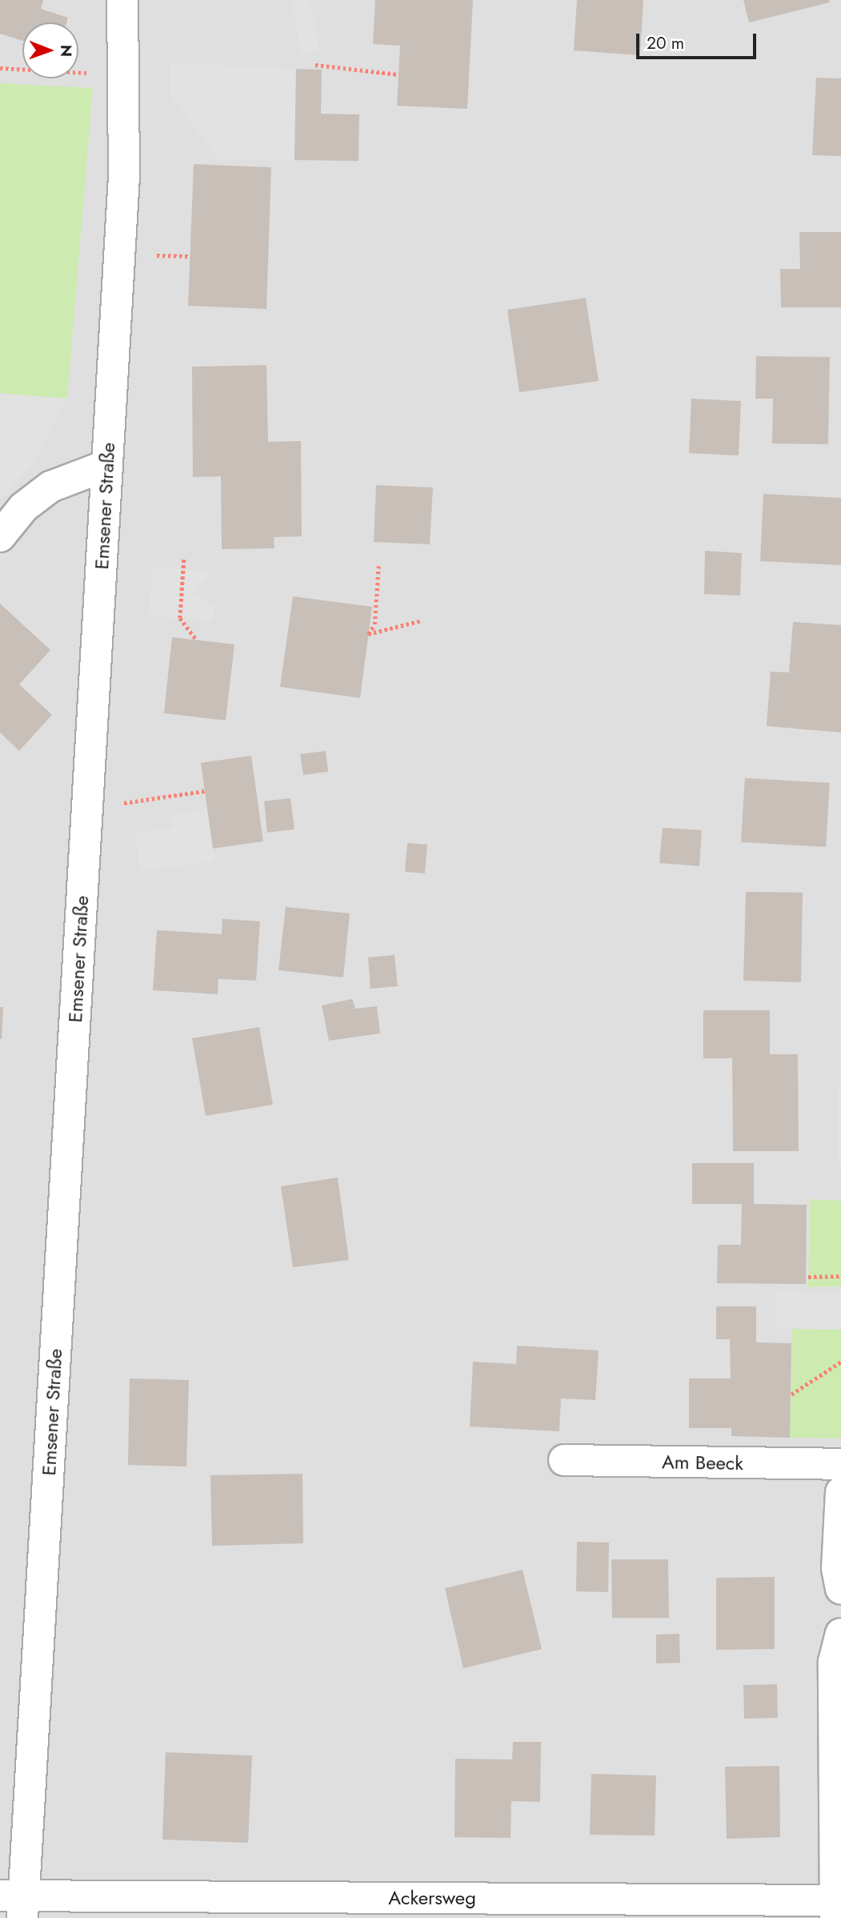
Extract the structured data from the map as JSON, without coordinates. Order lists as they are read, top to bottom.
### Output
{
  "streets": {
    "street": ["Emsener Straße", "Am Beeck", "Ackersweg"]
  },
  "crossings": [
    ["Emsener Straße", "Ackersweg"]
  ],
  "scale_bar": "20 m",
  "north": "right"
}
